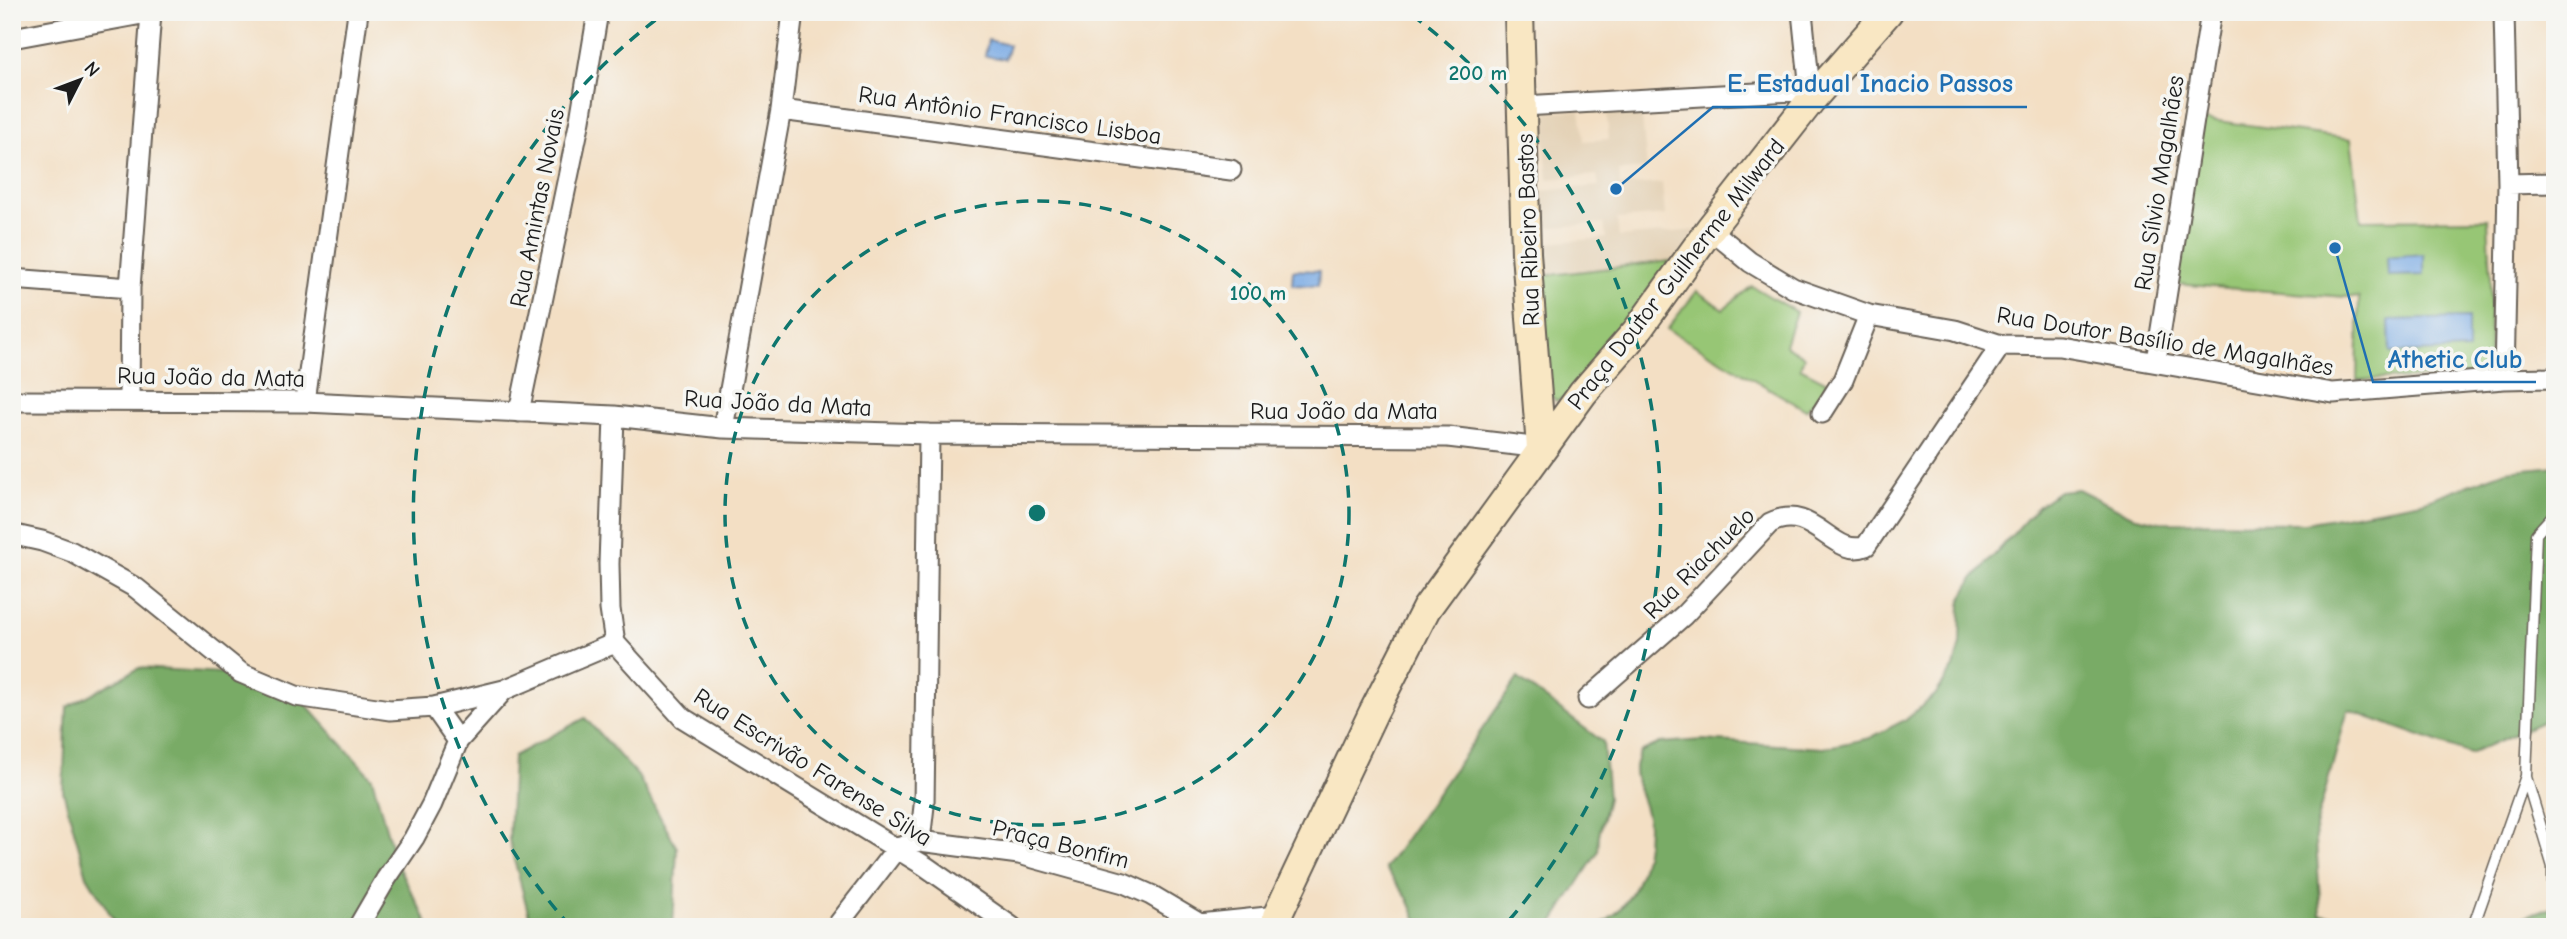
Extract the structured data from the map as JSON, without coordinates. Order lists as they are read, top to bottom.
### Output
{
  "streets": {
    "main road": ["Rua Ribeiro Bastos", "Praça Doutor Guilherme Milward"],
    "street": [
      "Rua Antônio Francisco Lisboa",
      "Rua Sílvio Magalhães",
      "Rua Amintas Novais",
      "Rua Doutor Basílio de Magalhães",
      "Rua João da Mata",
      "Rua Riachuelo",
      "Rua Escrivão Farense Silva",
      "Praça Bonfim"
    ]
  },
  "crossings": [
    ["Rua Sílvio Magalhães", "Rua Doutor Basílio de Magalhães"],
    ["Rua Amintas Novais", "Rua João da Mata"],
    ["Rua Ribeiro Bastos", "Praça Doutor Guilherme Milward"],
    ["Rua Ribeiro Bastos", "Rua João da Mata"],
    ["Praça Doutor Guilherme Milward", "Rua Doutor Basílio de Magalhães"],
    ["Praça Doutor Guilherme Milward", "Rua João da Mata"],
    ["Rua Doutor Basílio de Magalhães", "Rua Riachuelo"],
    ["Rua Escrivão Farense Silva", "Praça Bonfim"]
  ],
  "places": ["E. Estadual Inacio Passos", "Athetic Club"],
  "north": "top right",
  "rings": ["200 m", "100 m"]
}
